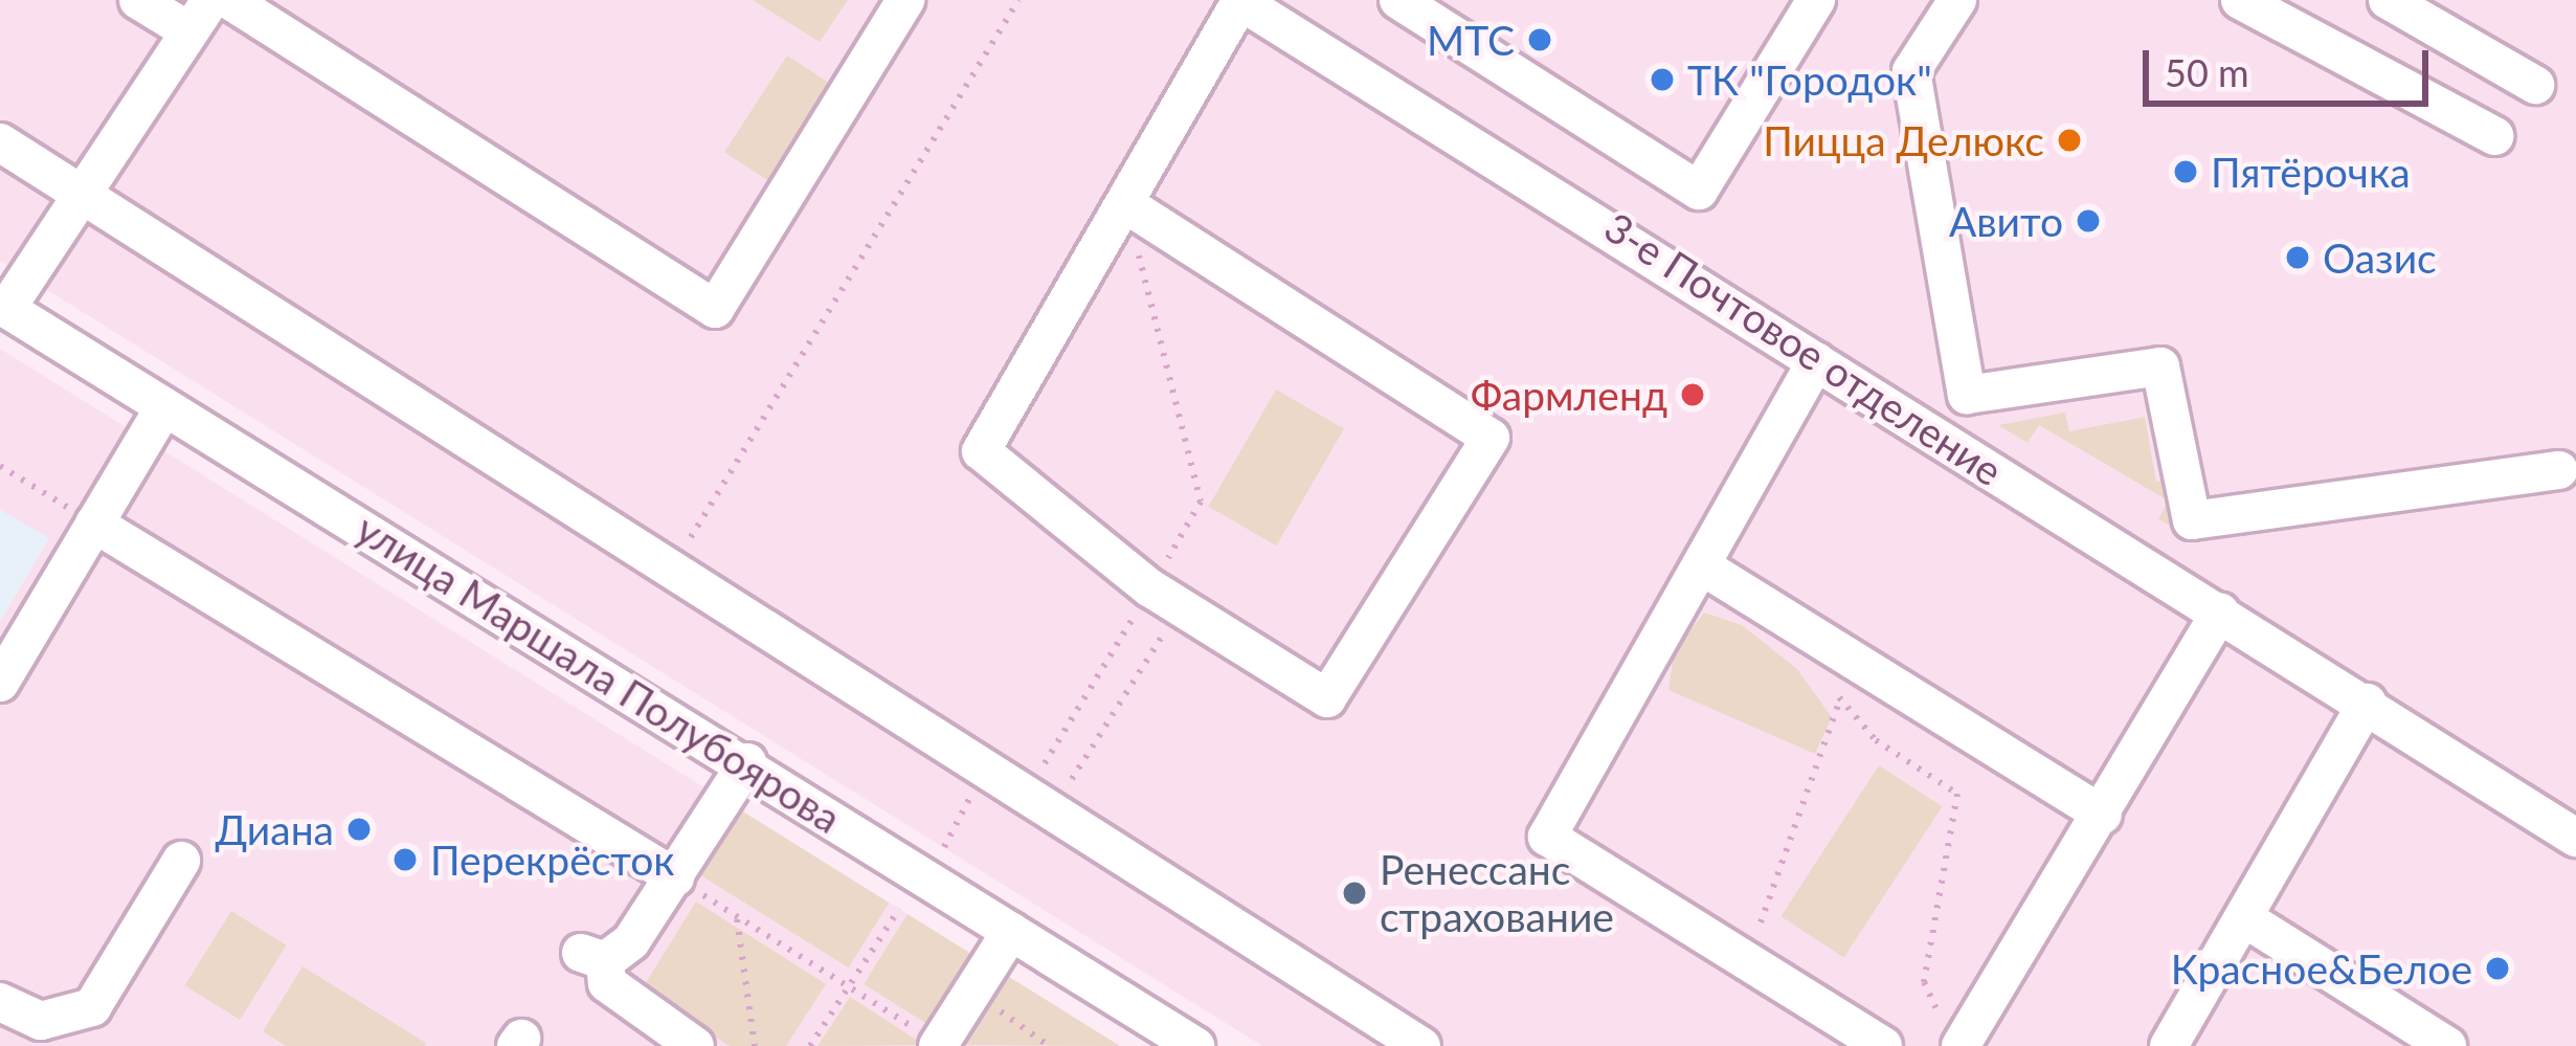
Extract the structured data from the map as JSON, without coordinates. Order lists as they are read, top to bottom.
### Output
{
  "streets": {
    "street": ["3-е Почтовое отделение", "улица Маршала Полубоярова"]
  },
  "places": [
    "МТС",
    "ТК \"Городок\"",
    "Пицца Делюкс",
    "Пятёрочка",
    "Авито",
    "Оазис",
    "Фармленд",
    "Диана",
    "Перекрёсток",
    "Ренессанс страхование",
    "Красное&Белое"
  ],
  "scale_bar": "50 m"
}
